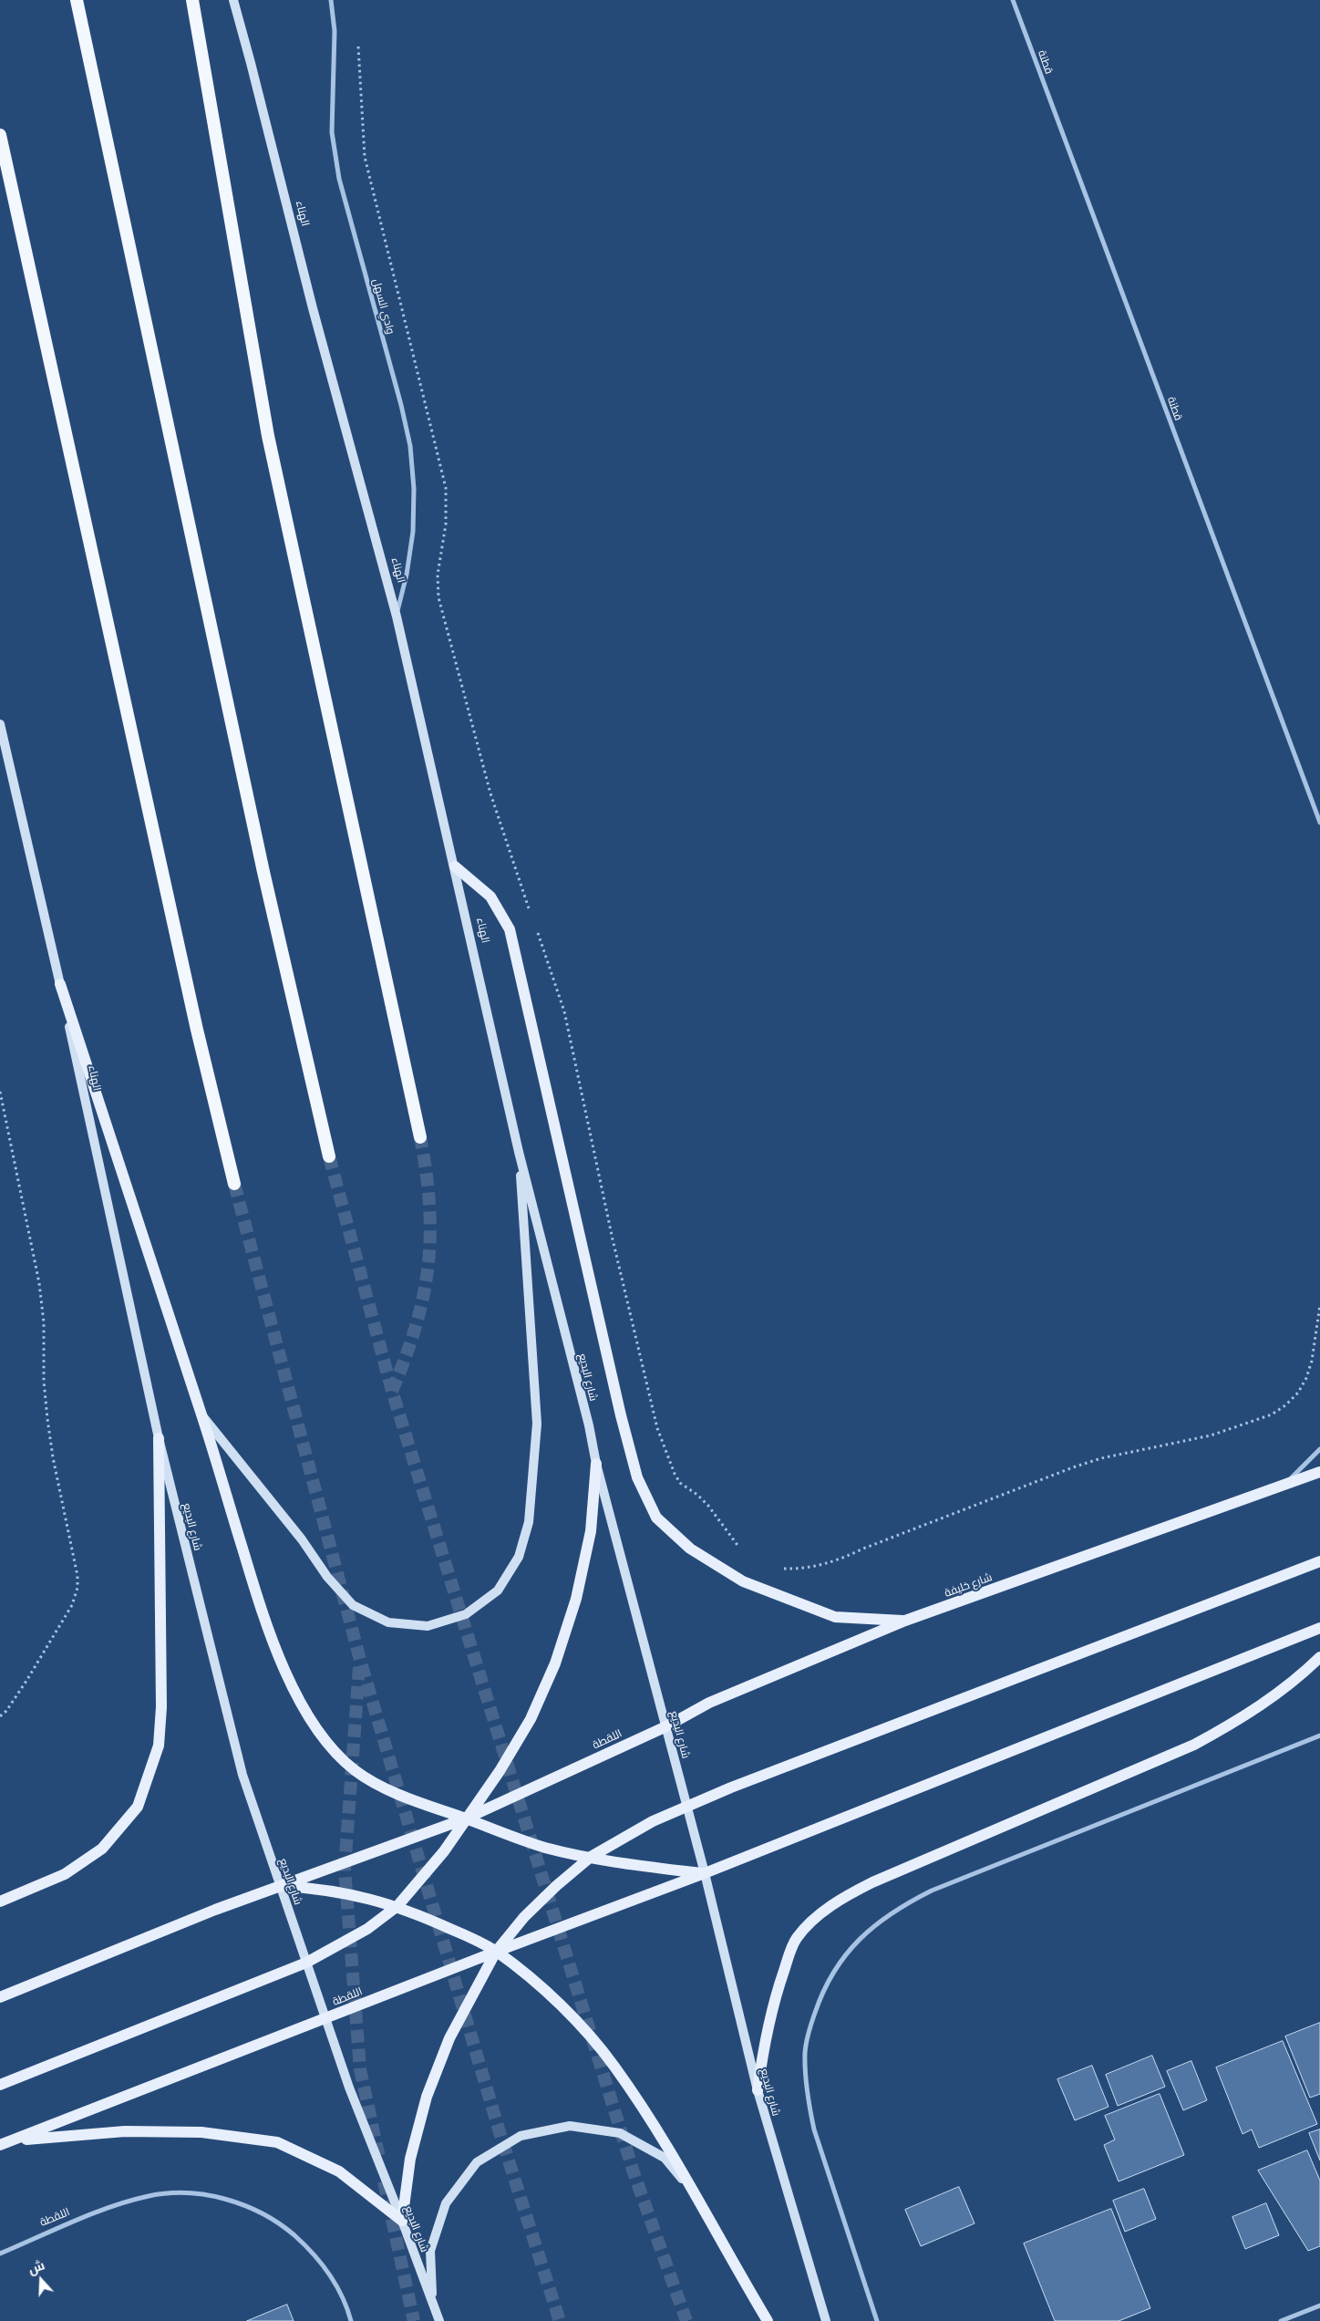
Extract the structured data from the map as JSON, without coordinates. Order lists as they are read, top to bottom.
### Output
{
  "streets": {
    "main road": [
      "الهناء",
      "شارع البديع",
      "شارع خليفة",
      "اللقطة"
    ],
    "street": ["قطنة", "وادي السهل"]
  },
  "crossings": [
    ["الهناء", "وادي السهل"],
    ["الهناء", "شارع البديع"],
    ["شارع البديع", "شارع خليفة"],
    ["شارع البديع", "اللقطة"],
    ["شارع خليفة", "اللقطة"]
  ],
  "north": "top"
}
